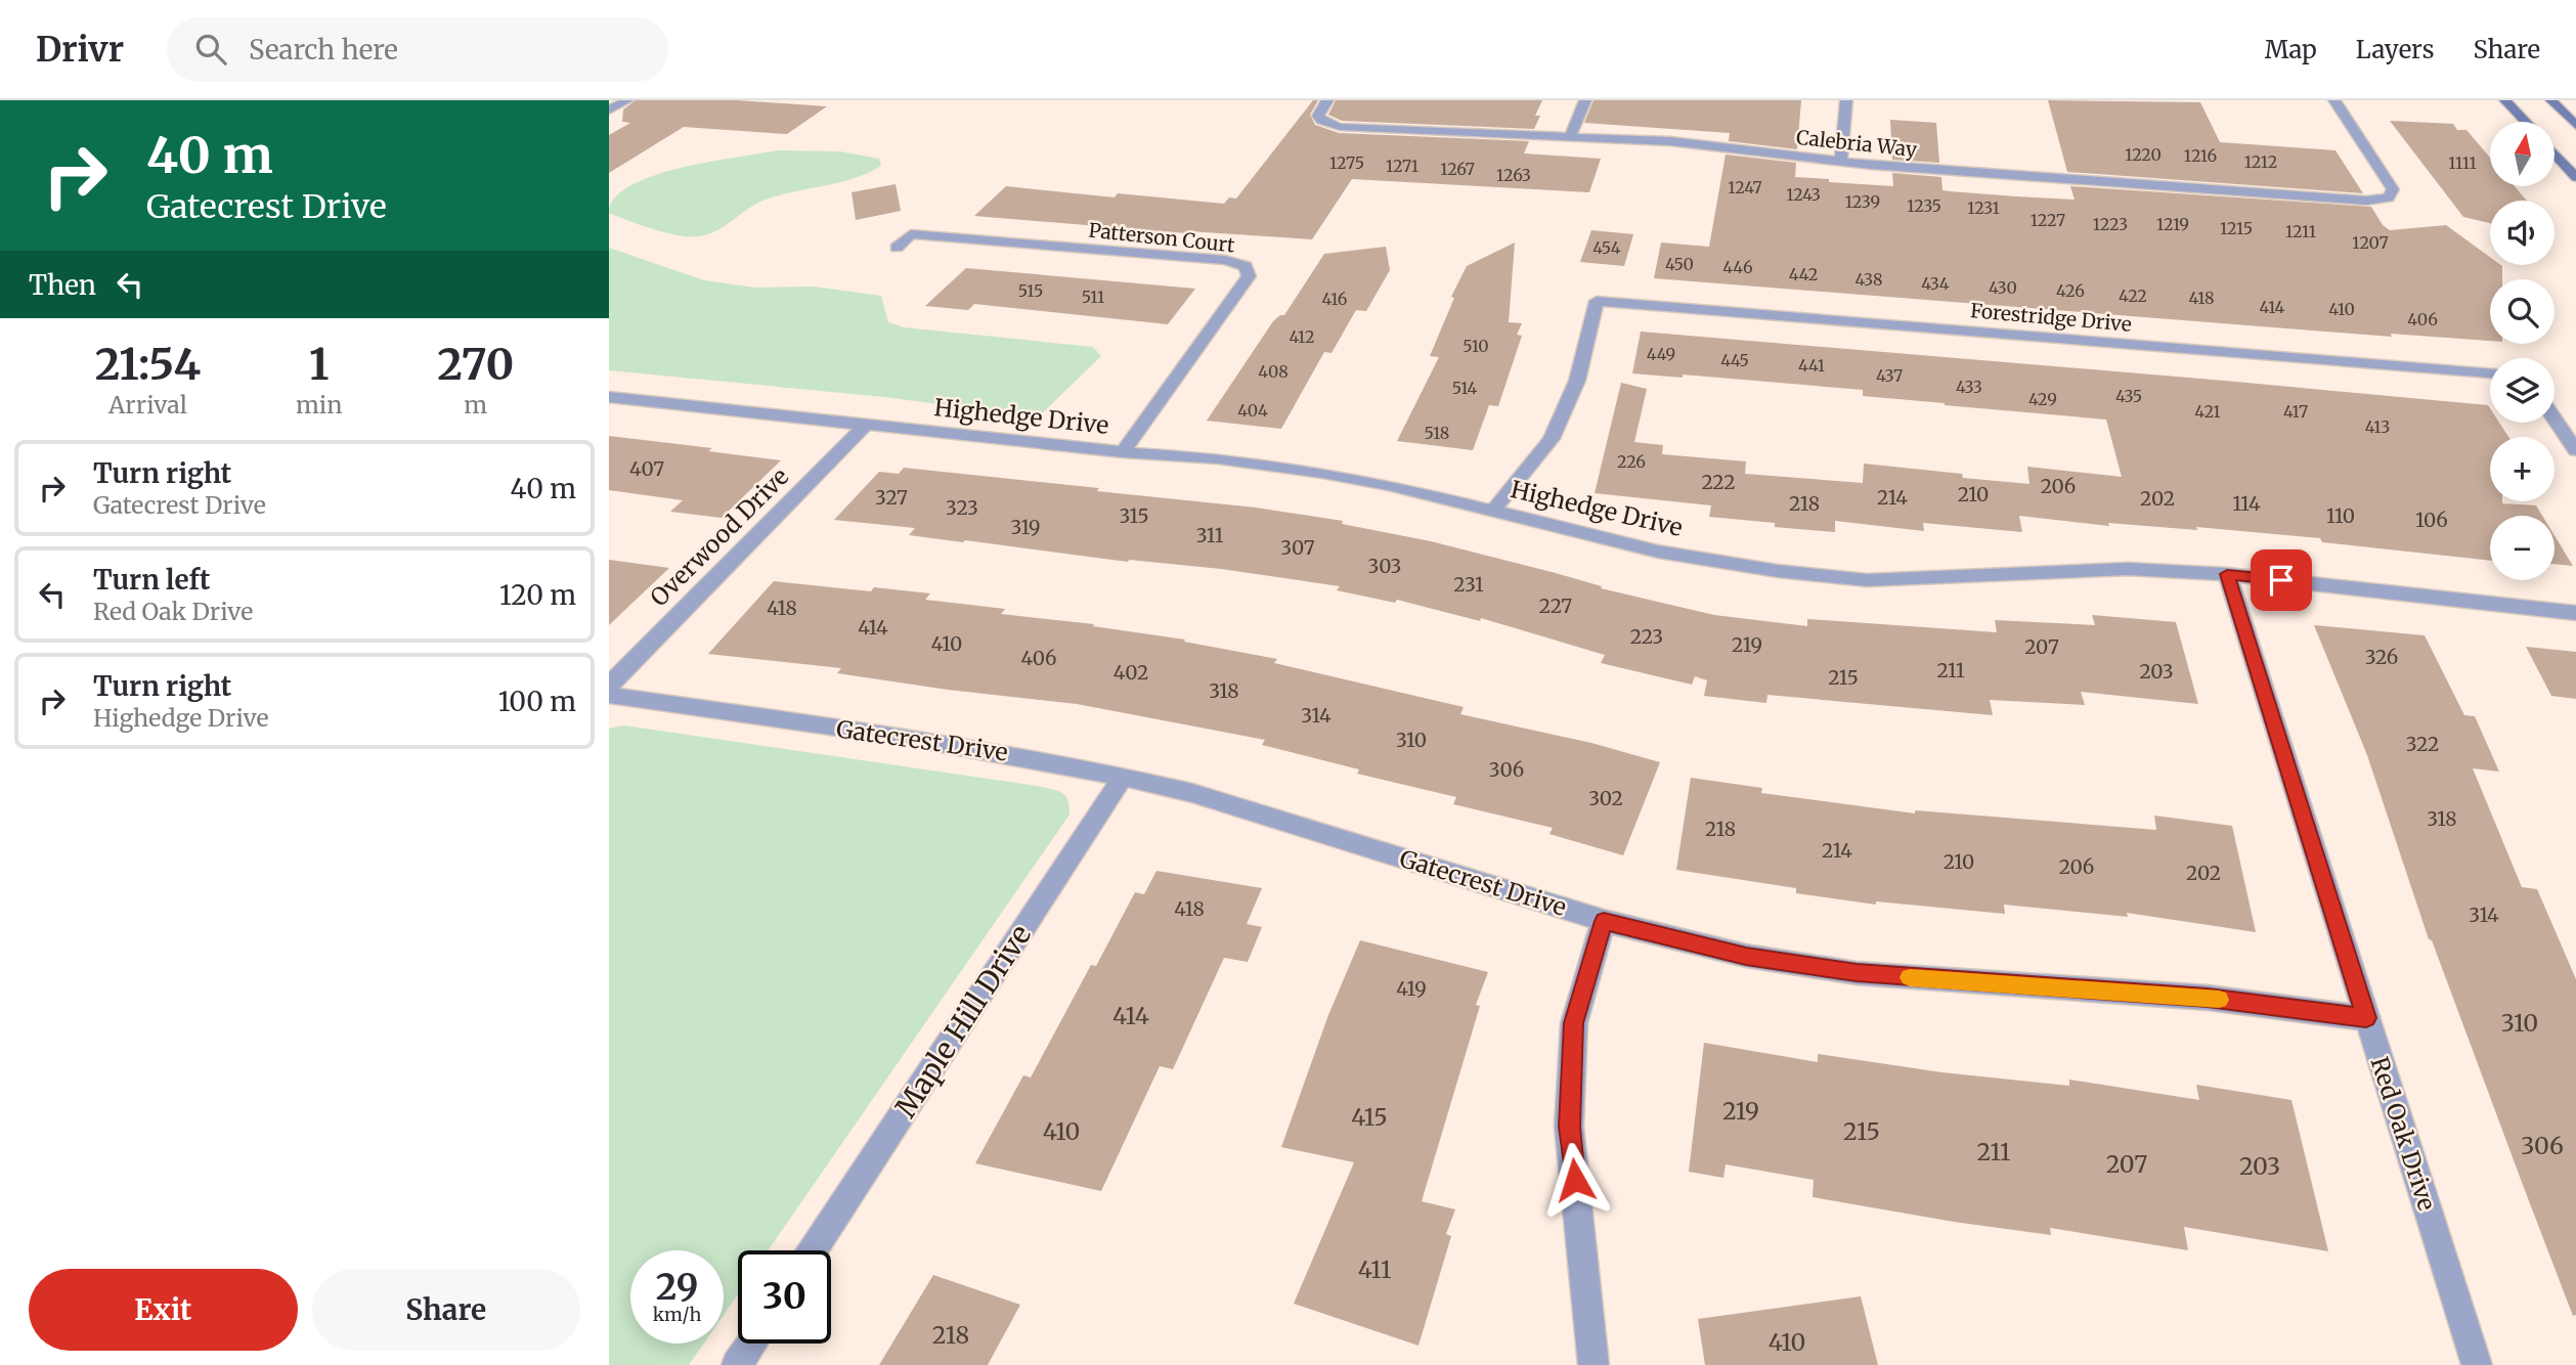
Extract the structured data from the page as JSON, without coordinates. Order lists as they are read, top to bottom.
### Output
{
  "streets": {
    "street": [
      "Calebria Way",
      "Patterson Court",
      "Forestridge Drive",
      "Highedge Drive",
      "Overwood Drive",
      "Gatecrest Drive",
      "Maple Hill Drive",
      "Red Oak Drive"
    ]
  },
  "crossings": [
    ["Patterson Court", "Highedge Drive"],
    ["Forestridge Drive", "Highedge Drive"],
    ["Highedge Drive", "Overwood Drive"],
    ["Highedge Drive", "Red Oak Drive"],
    ["Gatecrest Drive", "Maple Hill Drive"],
    ["Gatecrest Drive", "Red Oak Drive"]
  ],
  "house_numbers": [
    "1220",
    "1216",
    "1212",
    "1275",
    "1111",
    "1271",
    "1267",
    "1263",
    "1247",
    "1243",
    "1239",
    "1235",
    "1231",
    "1227",
    "1223",
    "1219",
    "1215",
    "1211",
    "1207",
    "454",
    "450",
    "446",
    "442",
    "438",
    "434",
    "430",
    "515",
    "426",
    "422",
    "511",
    "418",
    "416",
    "414",
    "410",
    "406",
    "412",
    "510",
    "449",
    "445",
    "441",
    "408",
    "437",
    "433",
    "514",
    "435",
    "429",
    "404",
    "421",
    "417",
    "413",
    "518",
    "226",
    "407",
    "222",
    "206",
    "210",
    "327",
    "214",
    "202",
    "218",
    "114",
    "323",
    "315",
    "110",
    "106",
    "319",
    "311",
    "307",
    "303",
    "231",
    "227",
    "418",
    "414",
    "223",
    "410",
    "219",
    "207",
    "326",
    "406",
    "211",
    "203",
    "402",
    "215",
    "318",
    "314",
    "310",
    "322",
    "306",
    "302",
    "318",
    "218",
    "214",
    "210",
    "206",
    "202",
    "418",
    "314",
    "419",
    "414",
    "310",
    "219",
    "415",
    "410",
    "215",
    "306",
    "211",
    "207",
    "203",
    "411",
    "218",
    "410"
  ],
  "north": "top",
  "page": {
    "header": "Drivr",
    "search": "Search here",
    "nav": ["Map", "Layers", "Share"],
    "turn": ["40 m", "Gatecrest Drive"],
    "map_buttons": ["+", "−"],
    "then": "Then",
    "eta": [
      "21:54",
      "Arrival",
      "1",
      "min",
      "270",
      "m"
    ],
    "list": [
      {
        "name": "Turn right",
        "note": "Gatecrest Drive",
        "value": "40 m"
      },
      {
        "name": "Turn left",
        "note": "Red Oak Drive",
        "value": "120 m"
      },
      {
        "name": "Turn right",
        "note": "Highedge Drive",
        "value": "100 m"
      }
    ],
    "speed": "29 km/h",
    "limit": "30",
    "buttons": ["Exit", "Share"]
  }
}
